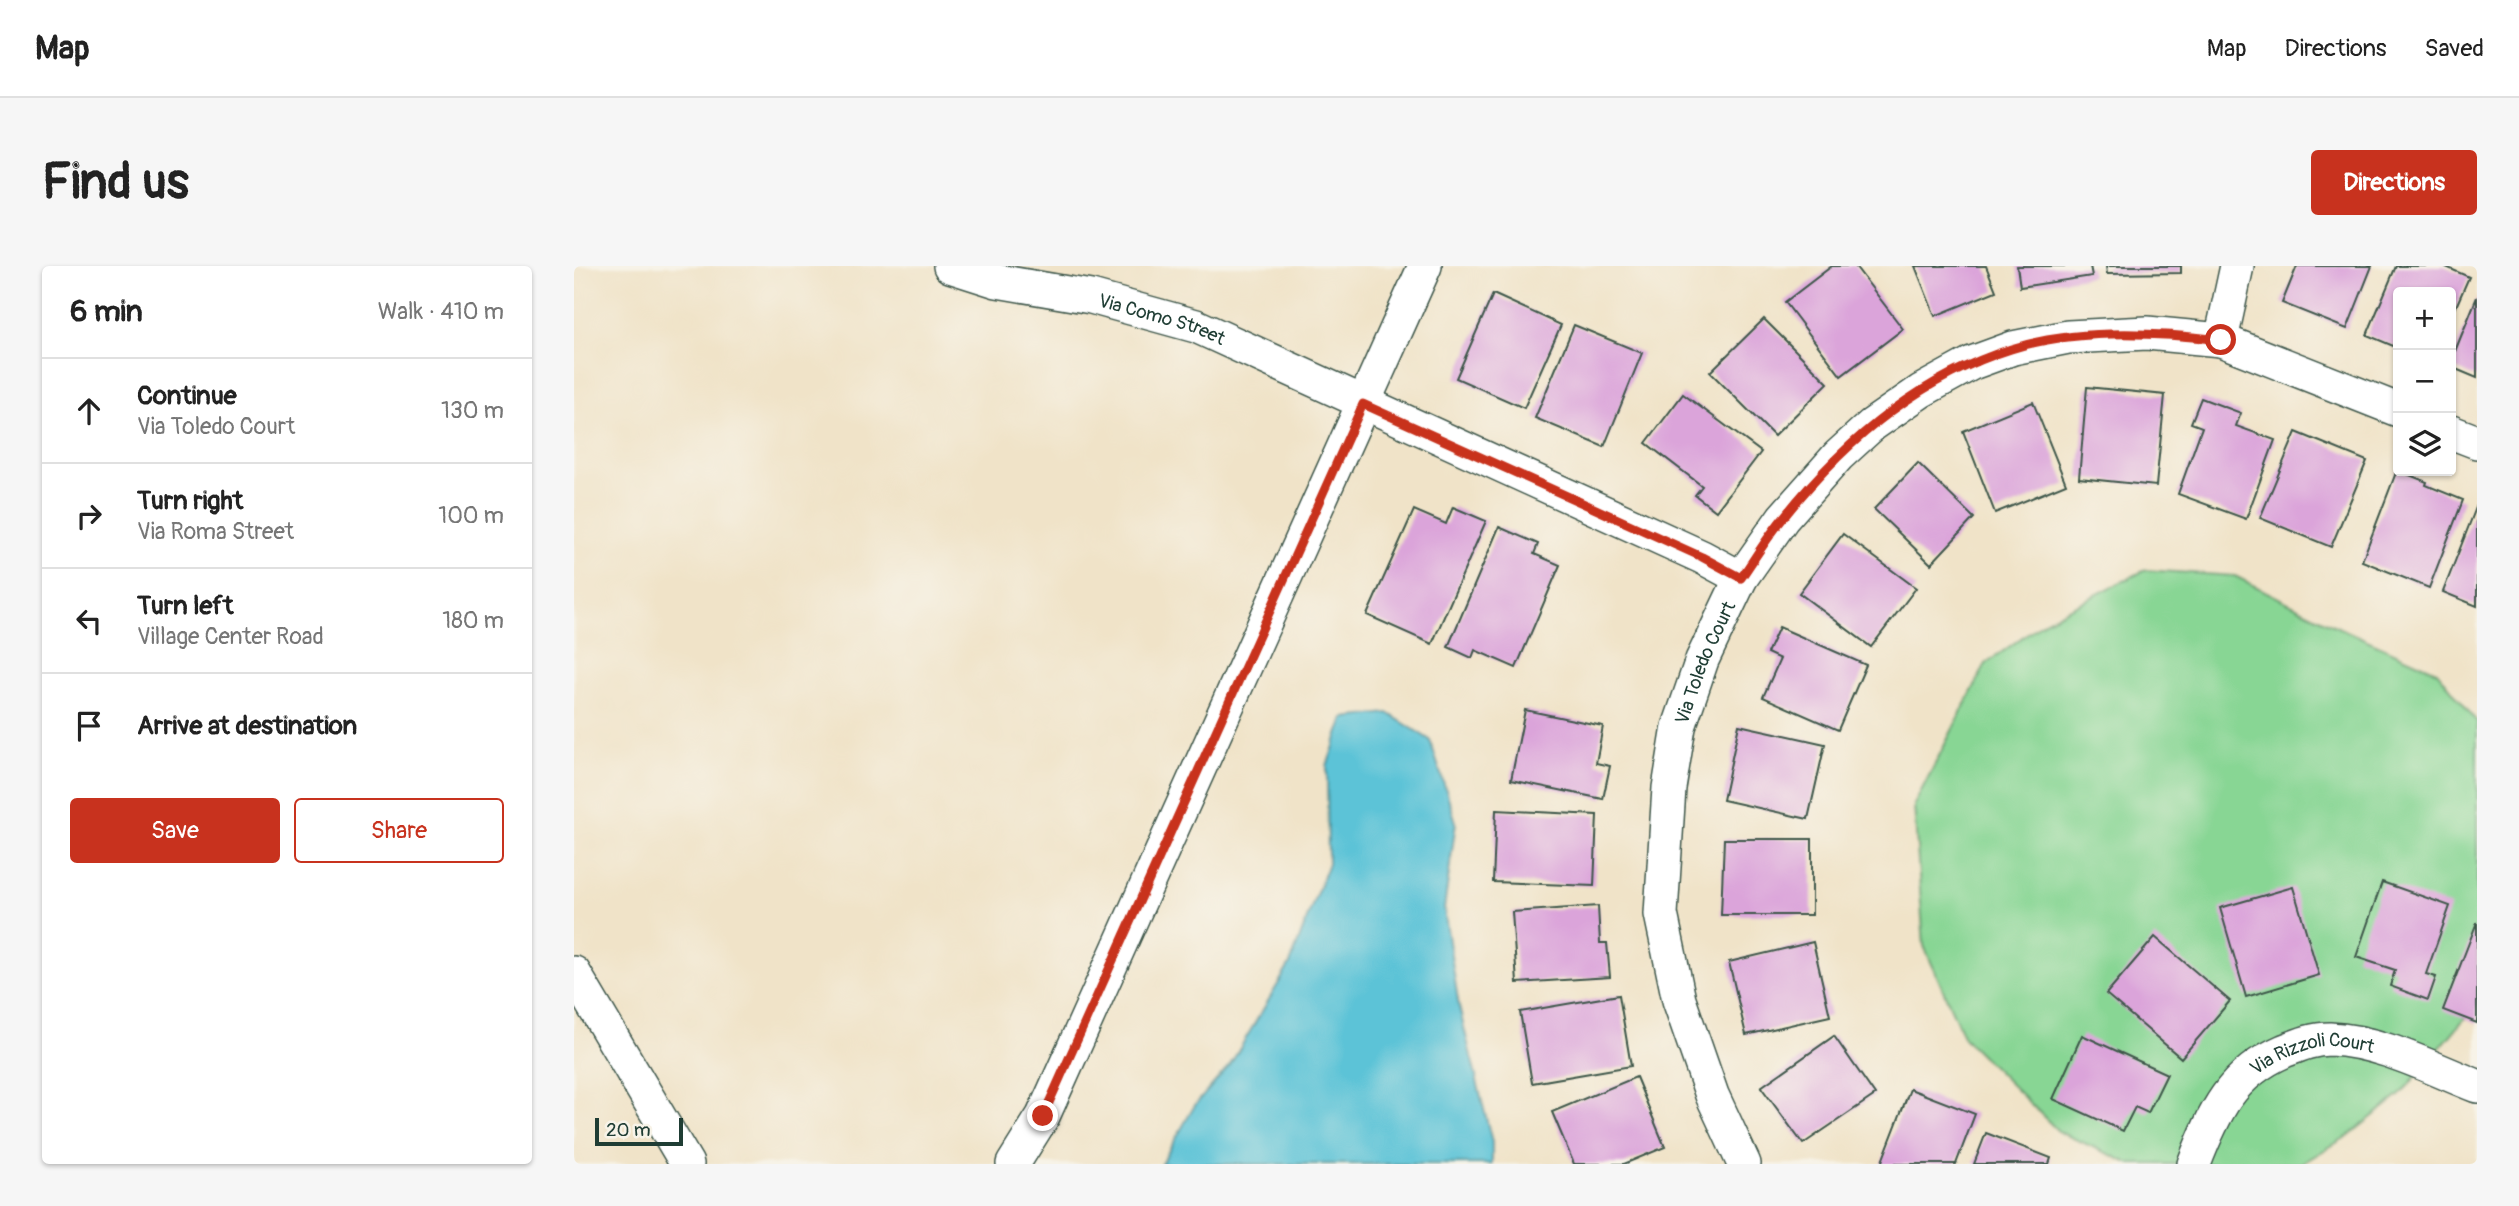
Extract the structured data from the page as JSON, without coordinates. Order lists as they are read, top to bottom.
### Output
{
  "streets": {
    "street": ["Via Como Street", "Via Toledo Court", "Via Rizzoli Court"]
  },
  "crossings": [
    ["Via Como Street", "Via Toledo Court"]
  ],
  "scale_bar": "20 m",
  "page": {
    "header": "Map",
    "nav": ["Map", "Directions", "Saved"],
    "buttons": [
      "Directions",
      ["Save", "Share"]
    ],
    "title": "Find us",
    "heading": ["6 min", "Walk · 410 m"],
    "map_buttons": ["+", "−"],
    "list": [
      ["Continue", "Via Toledo Court", "130 m"],
      ["Turn right", "Via Roma Street", "100 m"],
      ["Turn left", "Village Center Road", "180 m"],
      "Arrive at destination"
    ],
    "scale": "20 m"
  }
}
